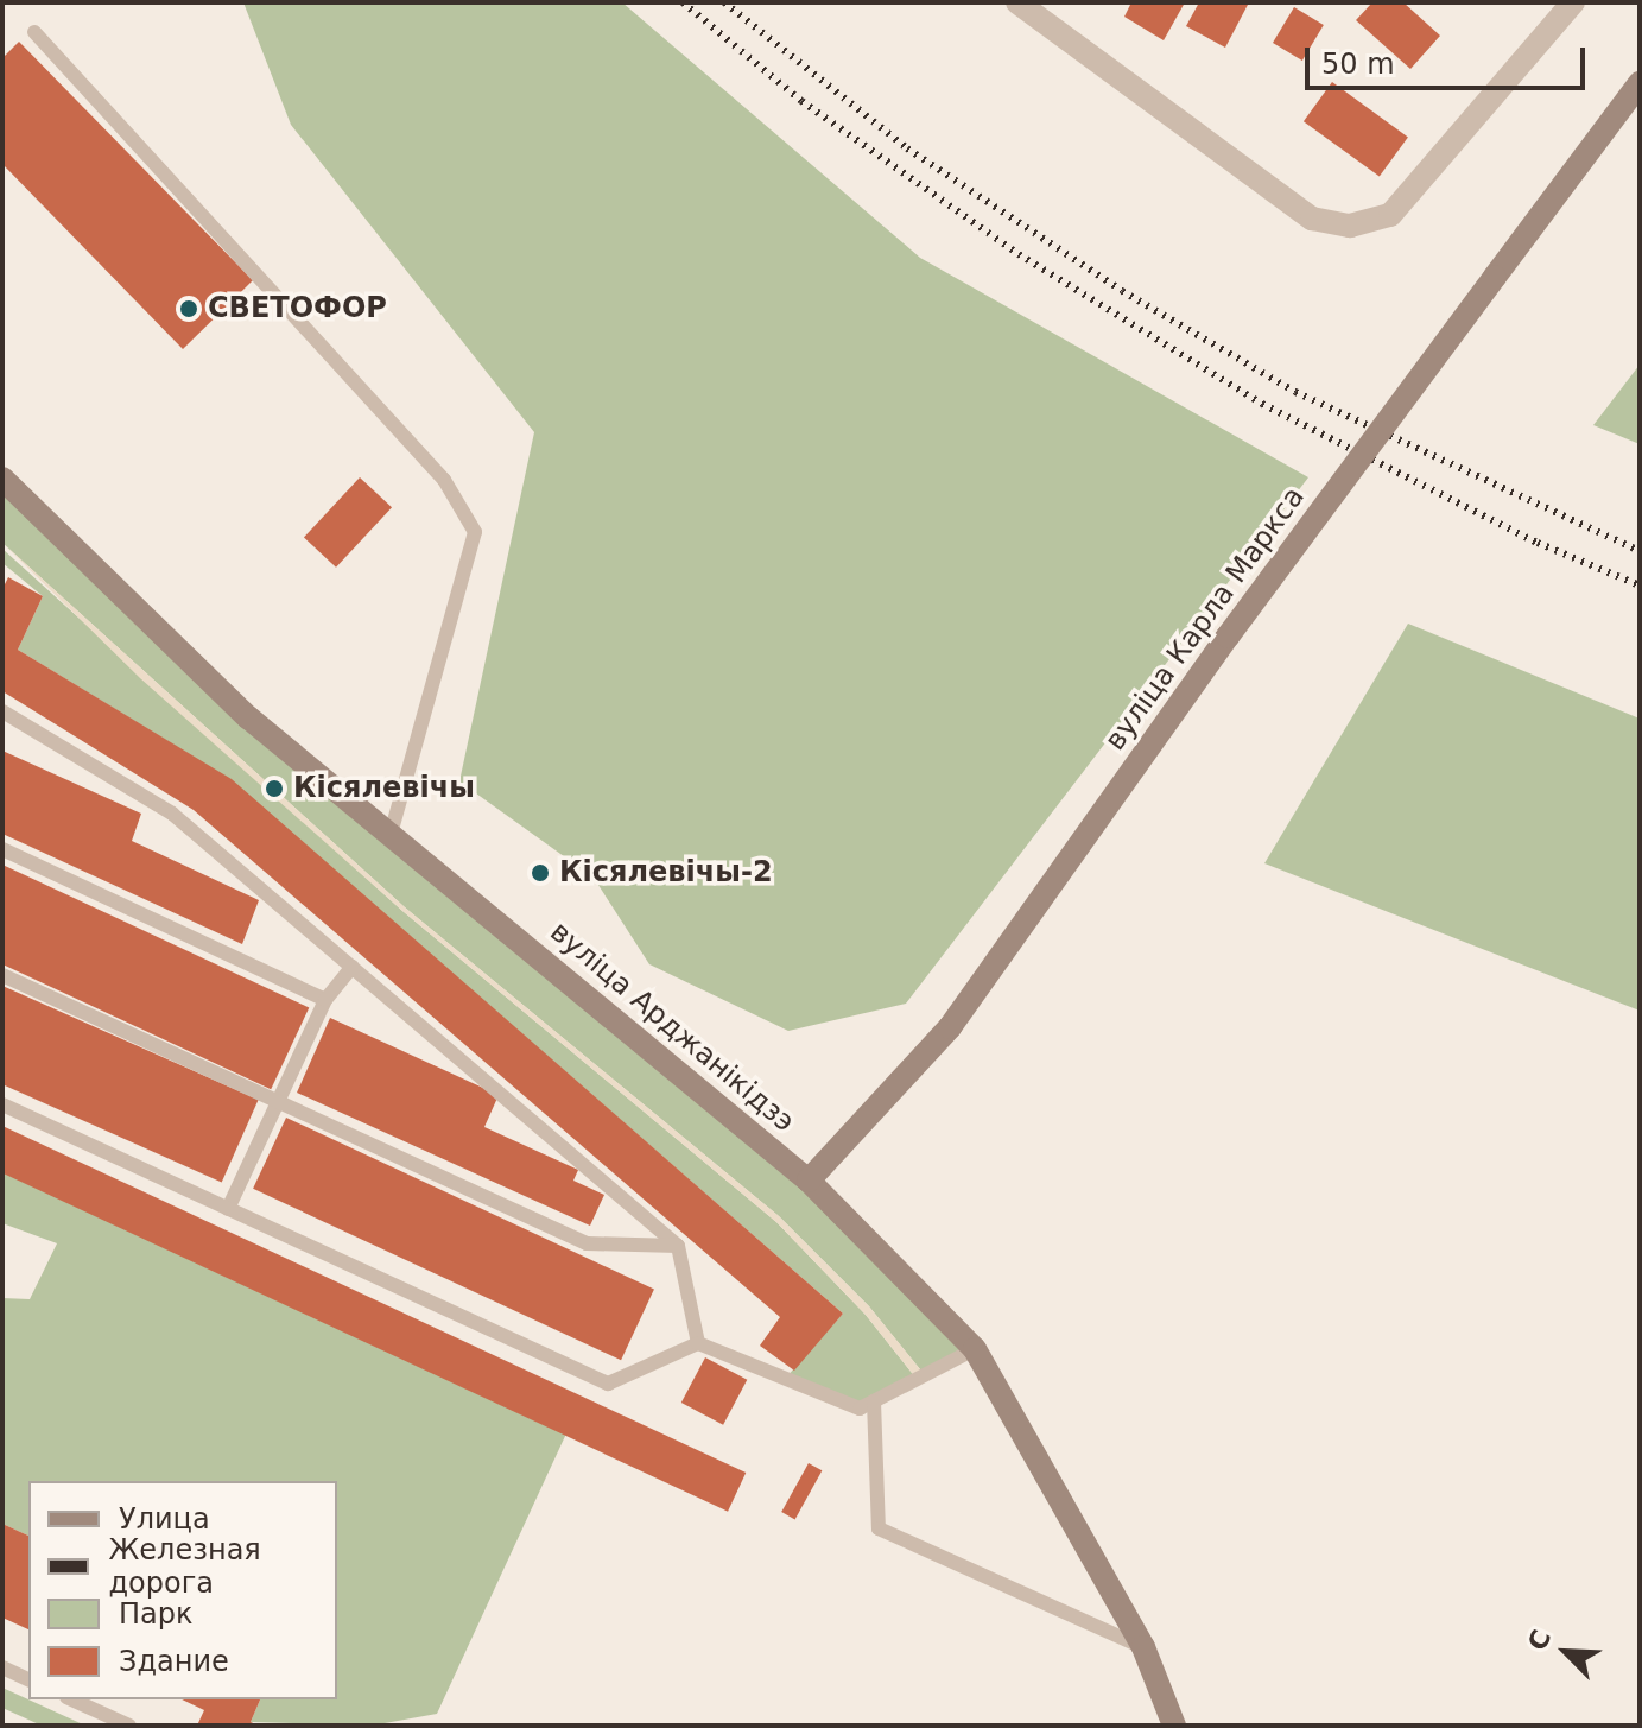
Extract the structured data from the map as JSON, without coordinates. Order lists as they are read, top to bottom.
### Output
{
  "streets": {
    "main road": ["вуліца Карла Маркса", "вуліца Арджанікідзэ"]
  },
  "crossings": [
    ["вуліца Карла Маркса", "вуліца Арджанікідзэ"]
  ],
  "places": ["СВЕТОФОР", "Кісялевічы", "Кісялевічы-2"],
  "legend": [
    "Улица",
    "Железная дорога",
    "Парк",
    "Здание"
  ],
  "scale_bar": "50 m",
  "north": "top left"
}
